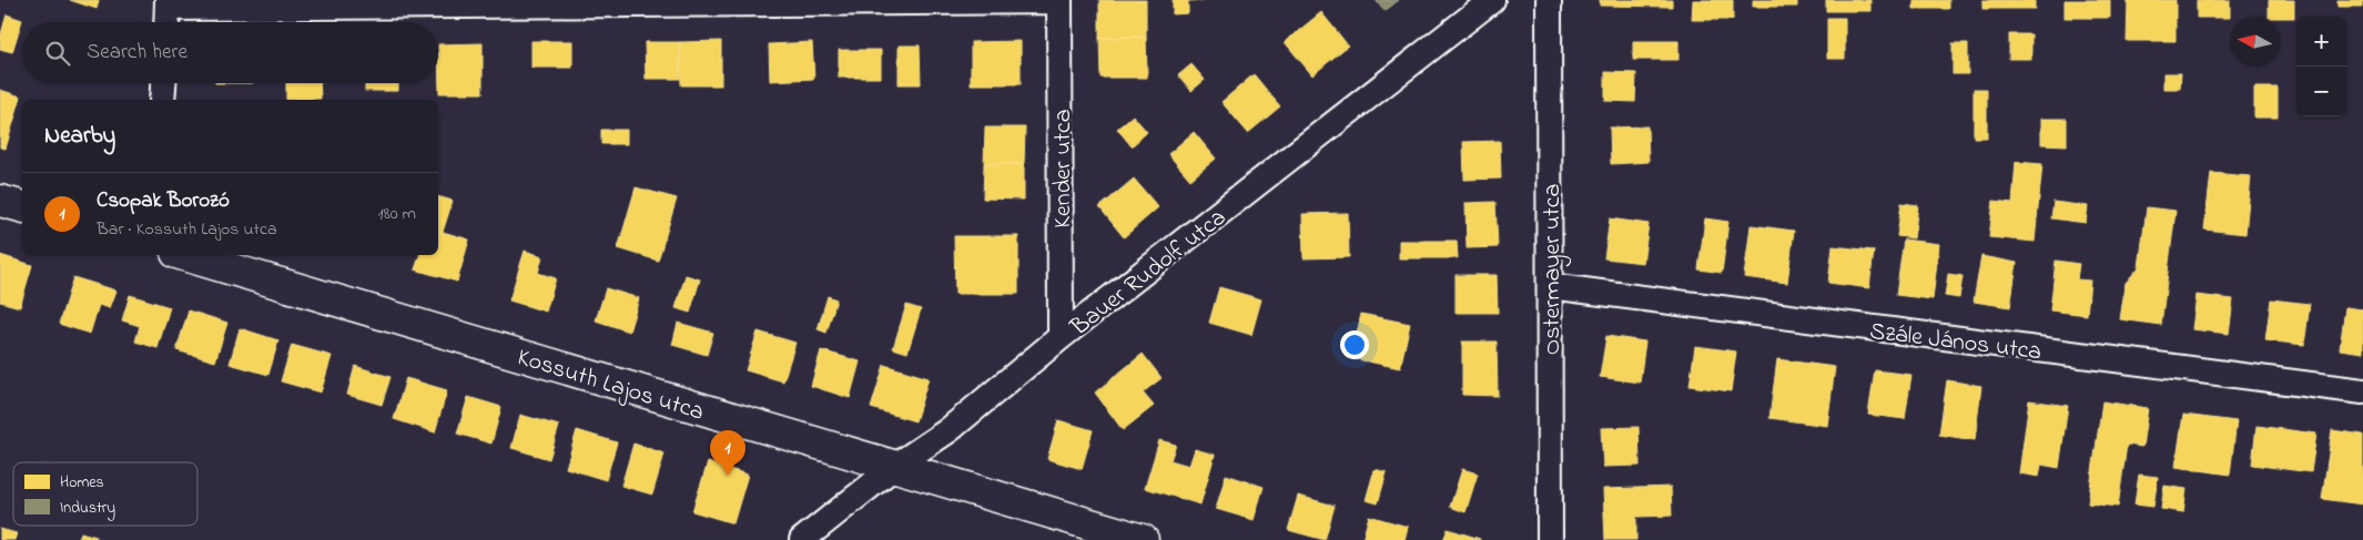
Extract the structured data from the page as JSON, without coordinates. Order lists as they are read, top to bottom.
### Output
{
  "streets": {
    "main road": ["Kossuth Lajos utca"],
    "street": [
      "Kender utca",
      "Ostermayer utca",
      "Bauer Rudolf utca",
      "Szále János utca"
    ]
  },
  "crossings": [
    ["Kender utca", "Bauer Rudolf utca"],
    ["Ostermayer utca", "Szále János utca"],
    ["Bauer Rudolf utca", "Kossuth Lajos utca"]
  ],
  "legend": ["Homes", "Industry"],
  "north": "left",
  "page": {
    "map_buttons": ["+", "−"],
    "search": "Search here",
    "heading": "Nearby",
    "list": [
      {
        "mark": "1",
        "name": "Csopak Borozó",
        "note": "Bar · Kossuth Lajos utca",
        "value": "180 m"
      }
    ],
    "pins": "1"
  }
}
